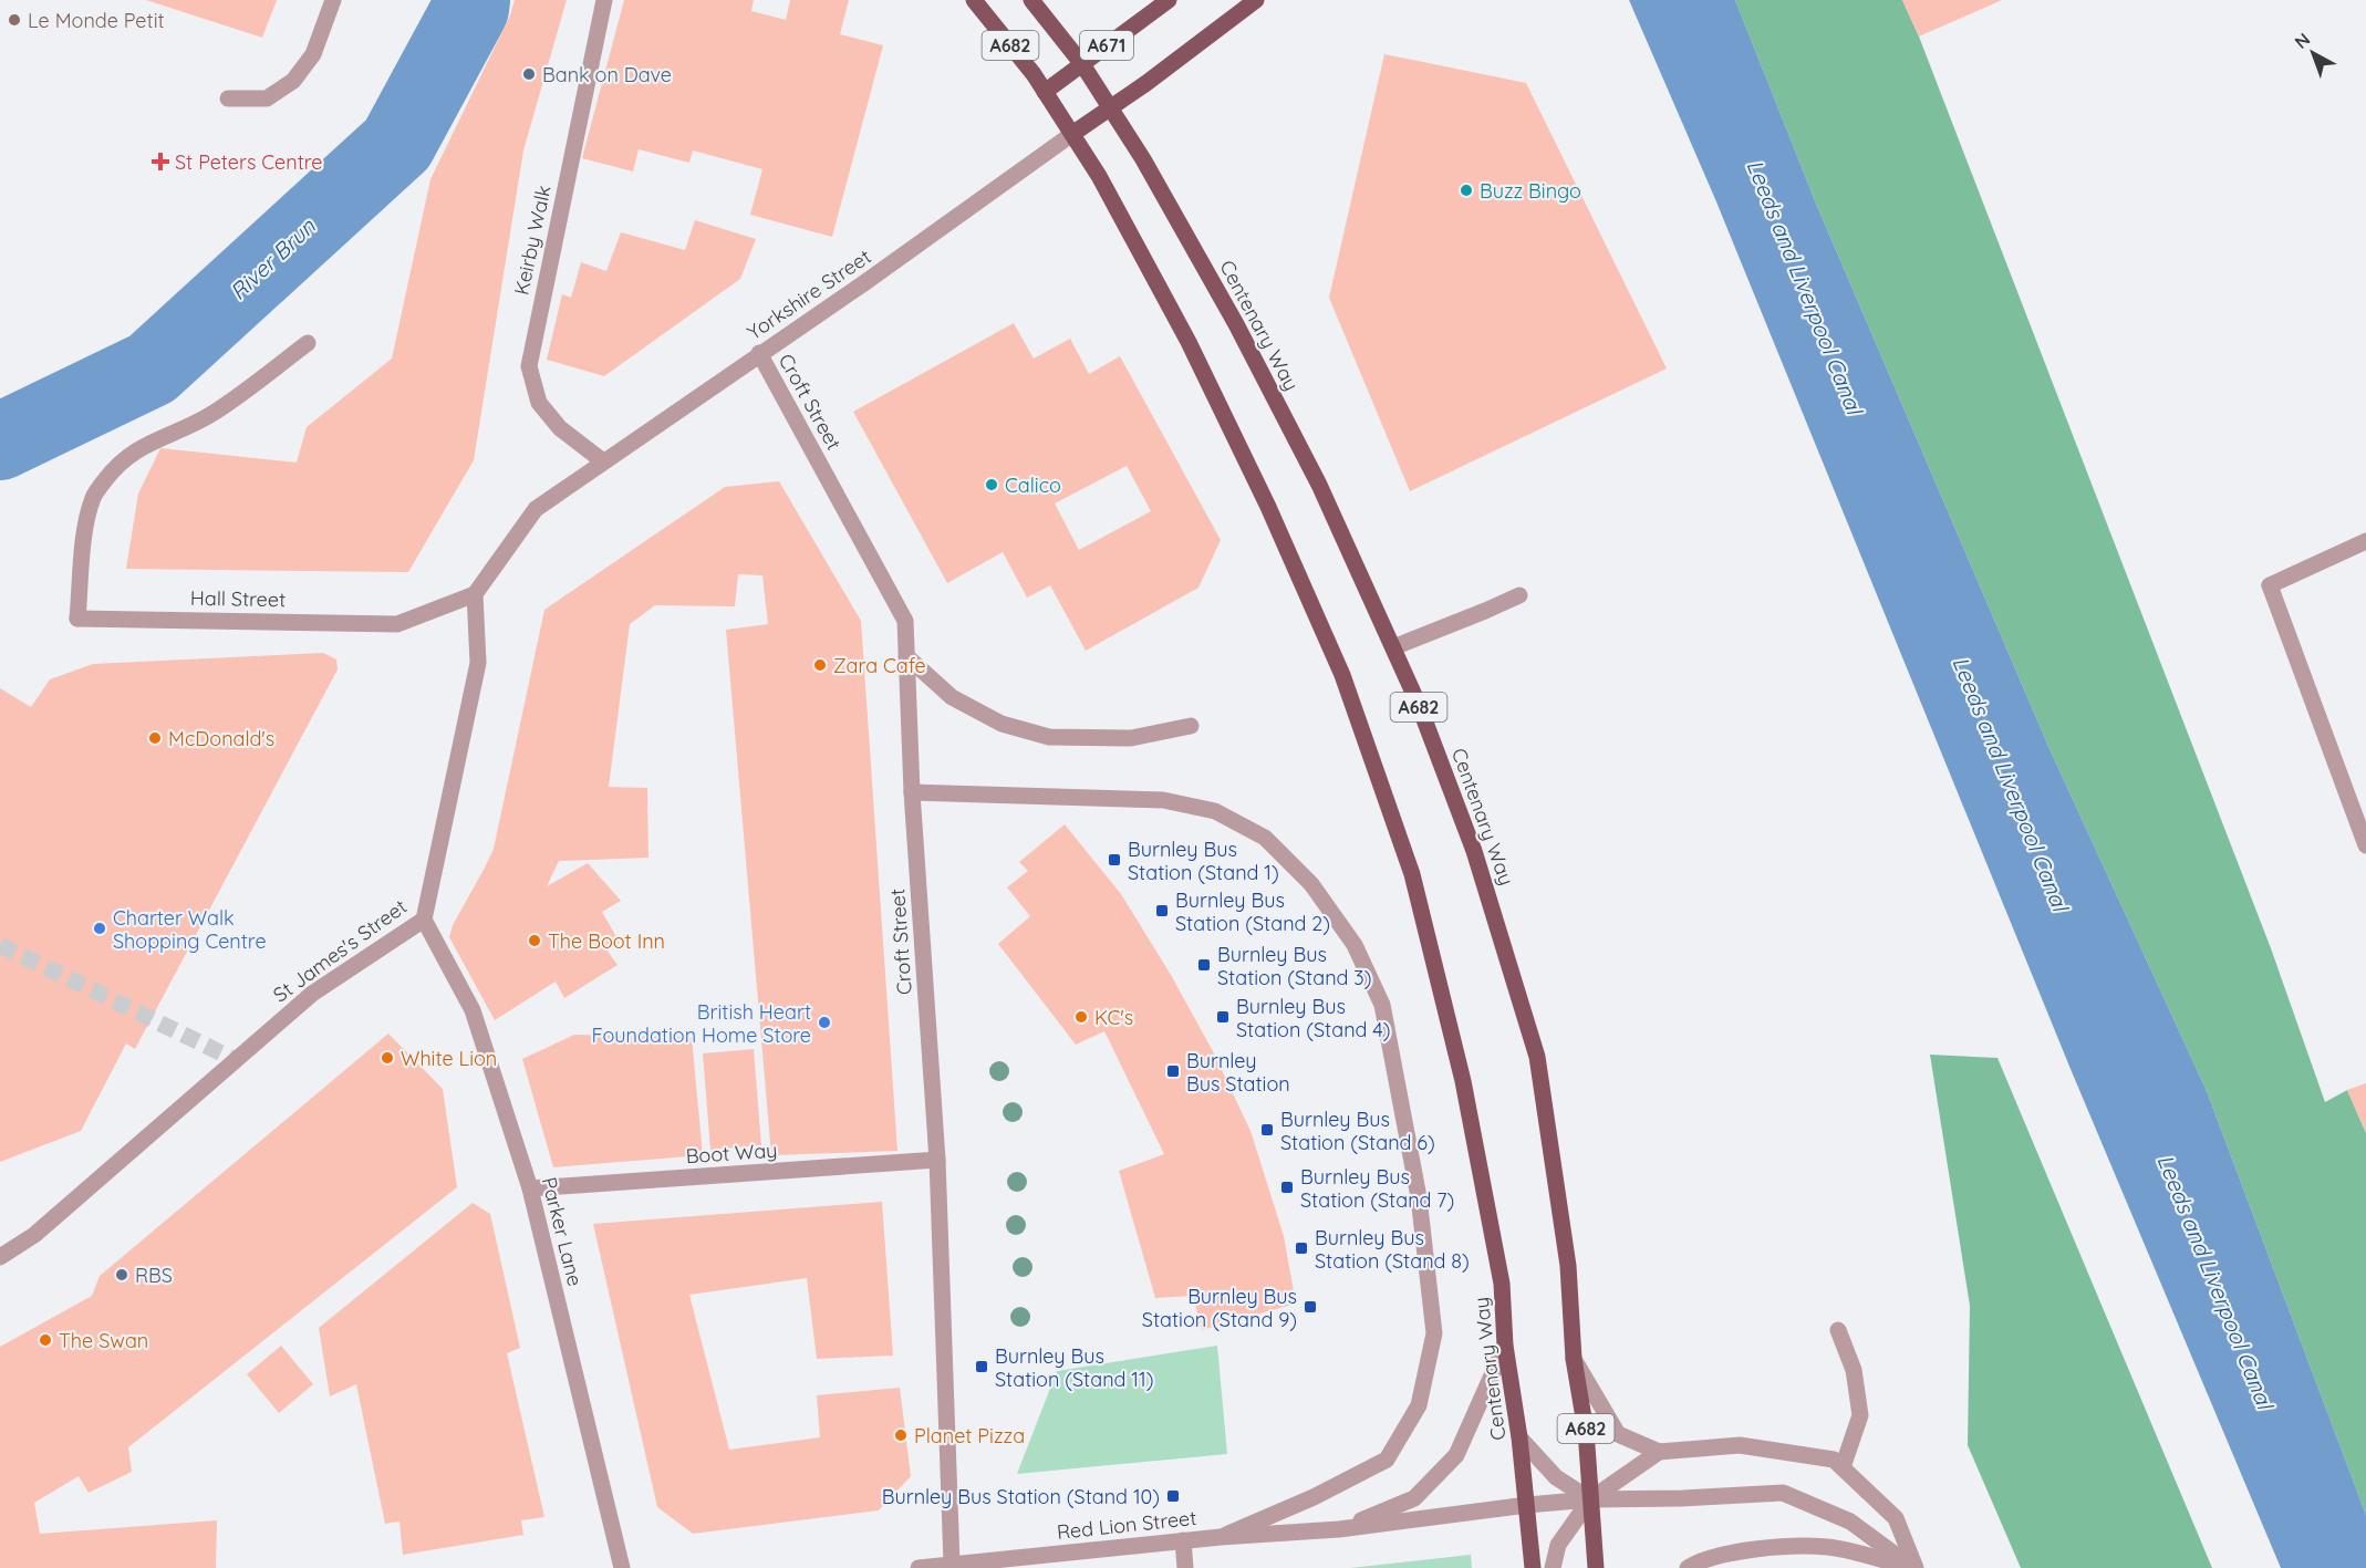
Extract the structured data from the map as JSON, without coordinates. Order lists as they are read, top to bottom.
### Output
{
  "streets": {
    "main road": [
      "A682",
      "A671",
      "Yorkshire Street",
      "Centenary Way"
    ],
    "street": [
      "Keirby Walk",
      "Croft Street",
      "Hall Street",
      "St James's Street",
      "Boot Way",
      "Parker Lane",
      "Red Lion Street"
    ]
  },
  "crossings": [
    ["A682", "A671"],
    ["A682", "Yorkshire Street"],
    ["A682", "Centenary Way"],
    ["Keirby Walk", "Yorkshire Street"],
    ["Yorkshire Street", "Centenary Way"],
    ["Yorkshire Street", "Croft Street"],
    ["Yorkshire Street", "Hall Street"],
    ["Yorkshire Street", "St James's Street"],
    ["Centenary Way", "Red Lion Street"],
    ["Croft Street", "Boot Way"],
    ["Croft Street", "Red Lion Street"],
    ["Hall Street", "St James's Street"],
    ["St James's Street", "Parker Lane"],
    ["Boot Way", "Parker Lane"]
  ],
  "water": ["River Brun", "Leeds and Liverpool Canal"],
  "places": {
    "other": [
      "Le Monde Petit",
      "Bank on Dave",
      "Buzz Bingo",
      "Calico",
      "Zara Cafe",
      "McDonald's",
      "Charter Walk Shopping Centre",
      "The Boot Inn",
      "KC's",
      "British Heart Foundation Home Store",
      "White Lion",
      "RBS",
      "The Swan",
      "Planet Pizza"
    ],
    "health": ["St Peters Centre"],
    "transit": [
      "Burnley Bus Station (Stand 1)",
      "Burnley Bus Station (Stand 2)",
      "Burnley Bus Station (Stand 3)",
      "Burnley Bus Station (Stand 4)",
      "Burnley Bus Station",
      "Burnley Bus Station (Stand 6)",
      "Burnley Bus Station (Stand 7)",
      "Burnley Bus Station (Stand 8)",
      "Burnley Bus Station (Stand 9)",
      "Burnley Bus Station (Stand 11)",
      "Burnley Bus Station (Stand 10)"
    ]
  },
  "north": "top left"
}
